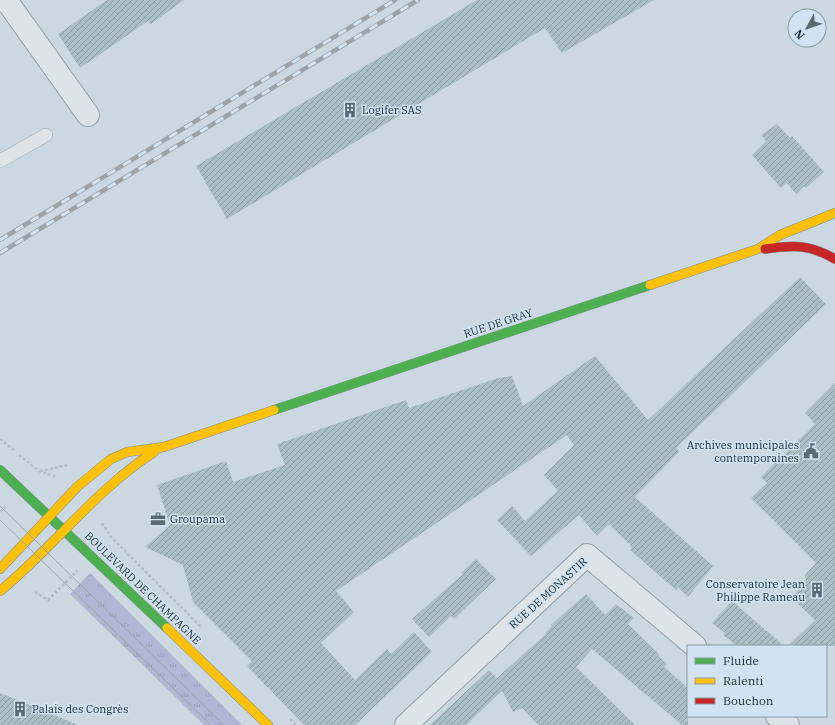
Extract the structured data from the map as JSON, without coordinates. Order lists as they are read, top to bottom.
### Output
{
  "streets": {
    "main road": ["RUE DE GRAY", "BOULEVARD DE CHAMPAGNE"],
    "street": ["RUE DE MONASTIR"]
  },
  "crossings": [
    ["RUE DE GRAY", "BOULEVARD DE CHAMPAGNE"]
  ],
  "places": {
    "building": ["Logifer SAS", "Conservatoire Jean Philippe Rameau", "Palais des Congrès"],
    "public building": ["Archives municipales contemporaines"],
    "office": ["Groupama"]
  },
  "legend": ["Fluide", "Ralenti", "Bouchon"],
  "north": "bottom left"
}
